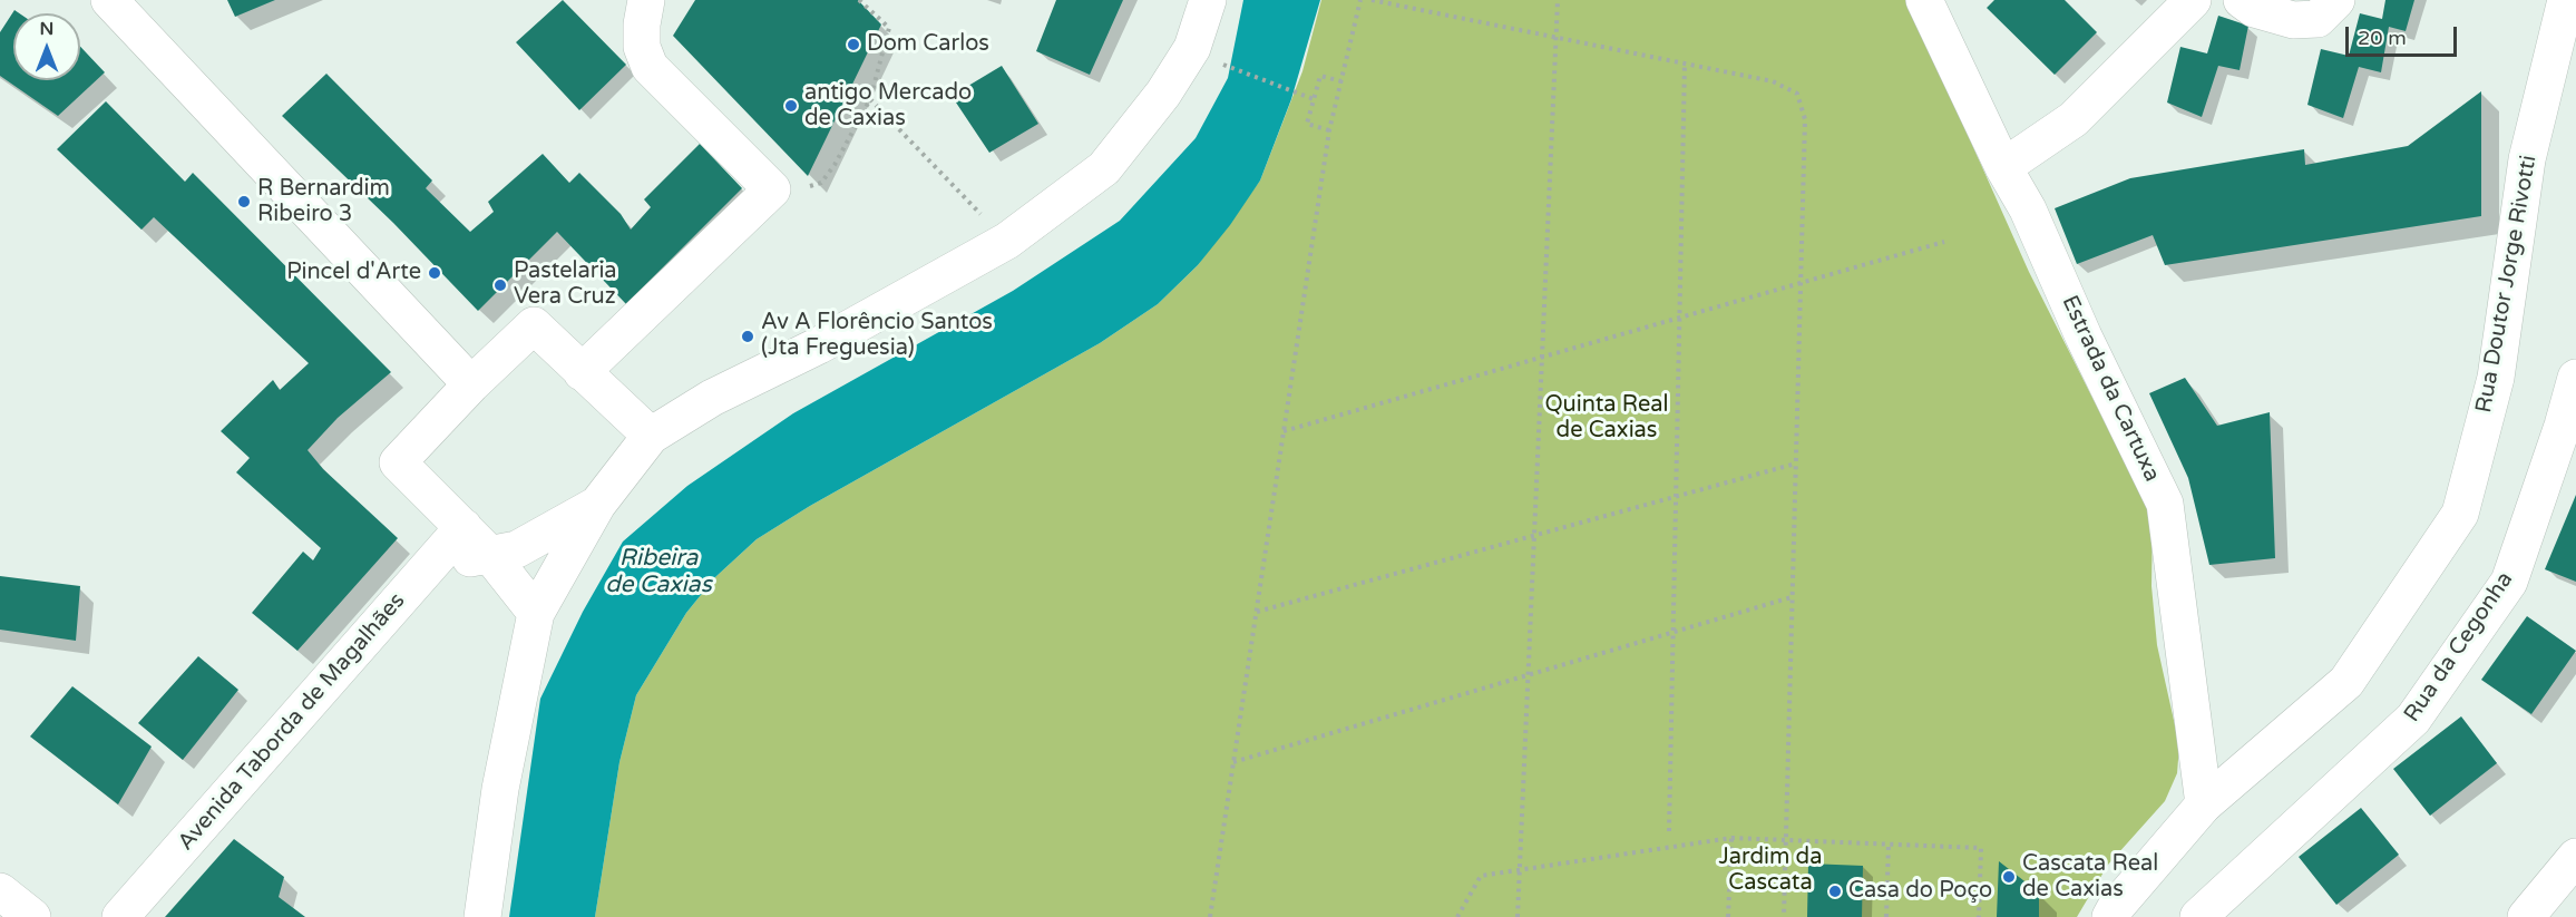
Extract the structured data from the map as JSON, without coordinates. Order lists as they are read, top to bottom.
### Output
{
  "streets": {
    "street": [
      "Rua Doutor Jorge Rivotti",
      "Estrada da Cartuxa",
      "Rua da Cegonha",
      "Avenida Taborda de Magalhães"
    ]
  },
  "crossings": [
    ["Rua Doutor Jorge Rivotti", "Estrada da Cartuxa"]
  ],
  "water": ["Ribeira de Caxias"],
  "parks": ["Quinta Real de Caxias", "Jardim da Cascata"],
  "places": [
    "Dom Carlos",
    "antigo Mercado de Caxias",
    "R Bernardim Ribeiro 3",
    "Pincel d'Arte",
    "Pastelaria Vera Cruz",
    "Av A Florêncio Santos (Jta Freguesia)",
    "Cascata Real de Caxias",
    "Casa do Poço"
  ],
  "scale_bar": "20 m",
  "north": "top"
}
